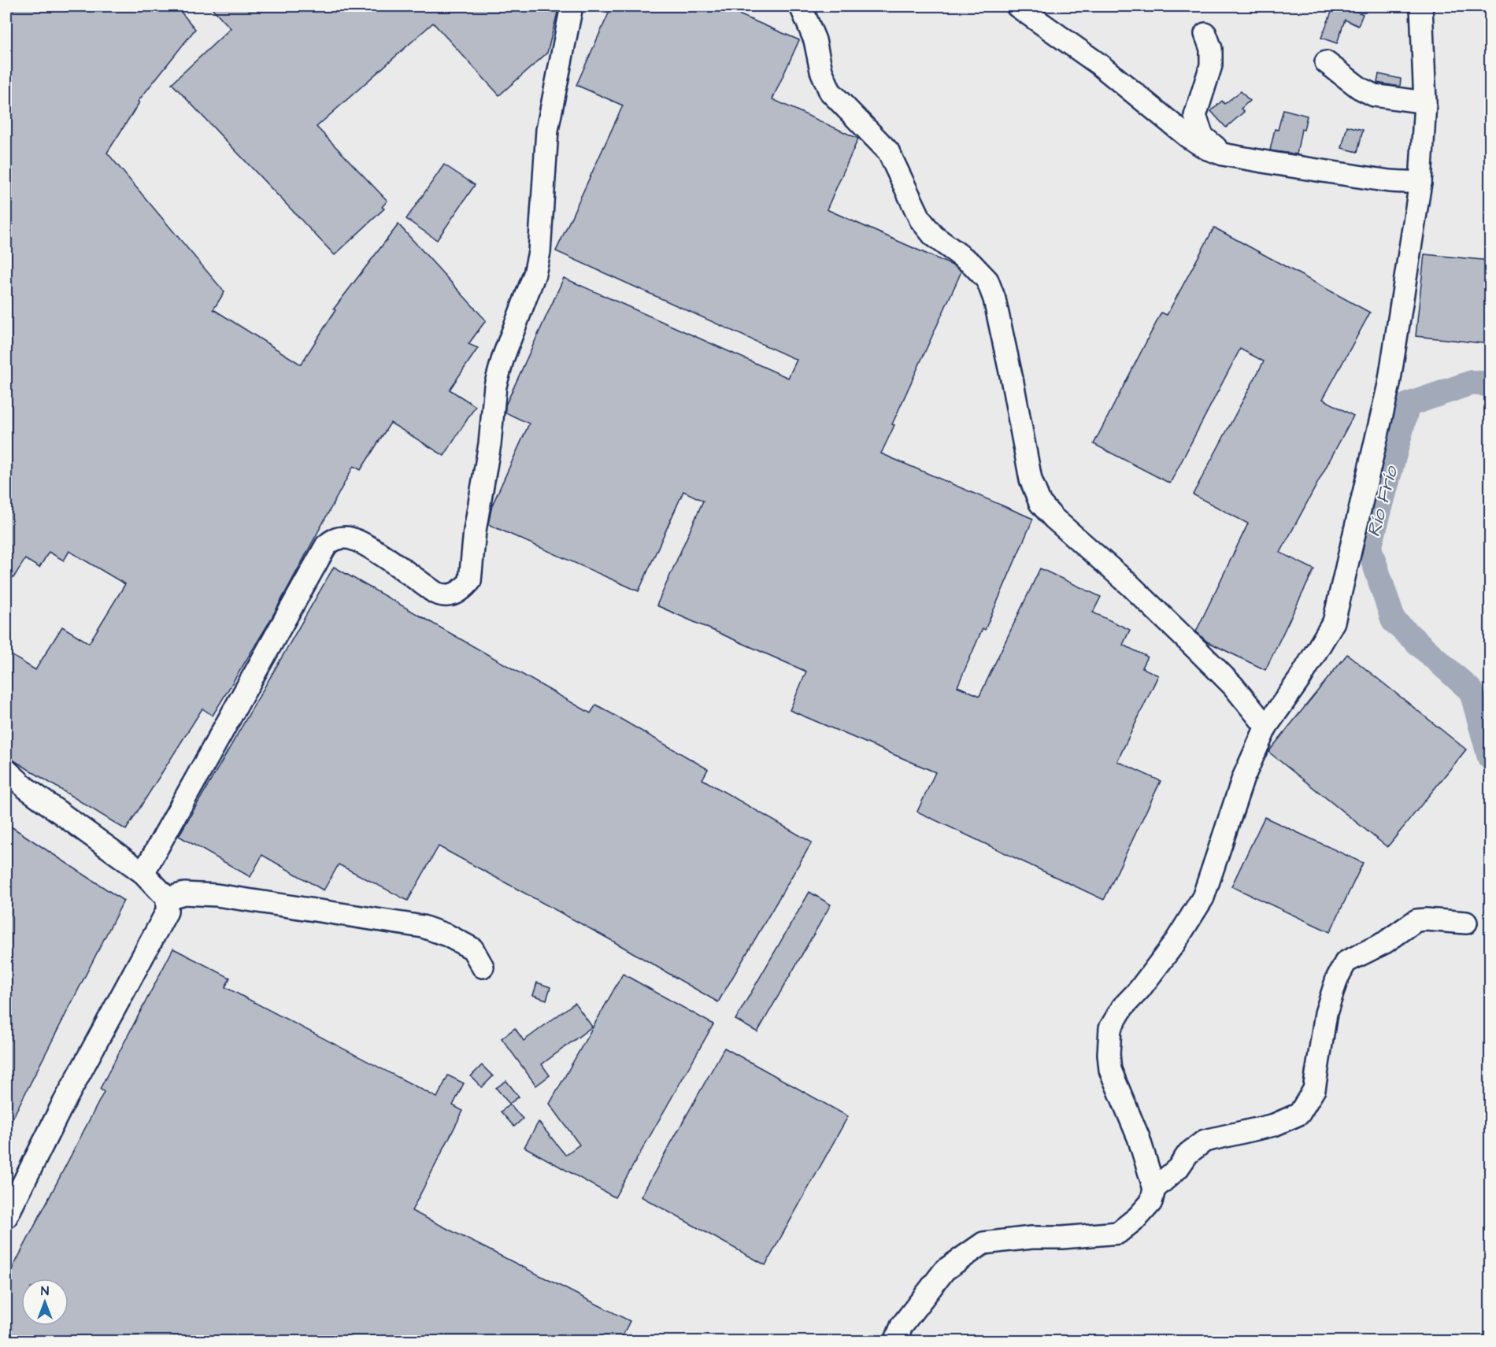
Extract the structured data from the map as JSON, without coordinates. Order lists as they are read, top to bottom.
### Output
{
  "water": ["Río Frío"],
  "north": "top"
}
